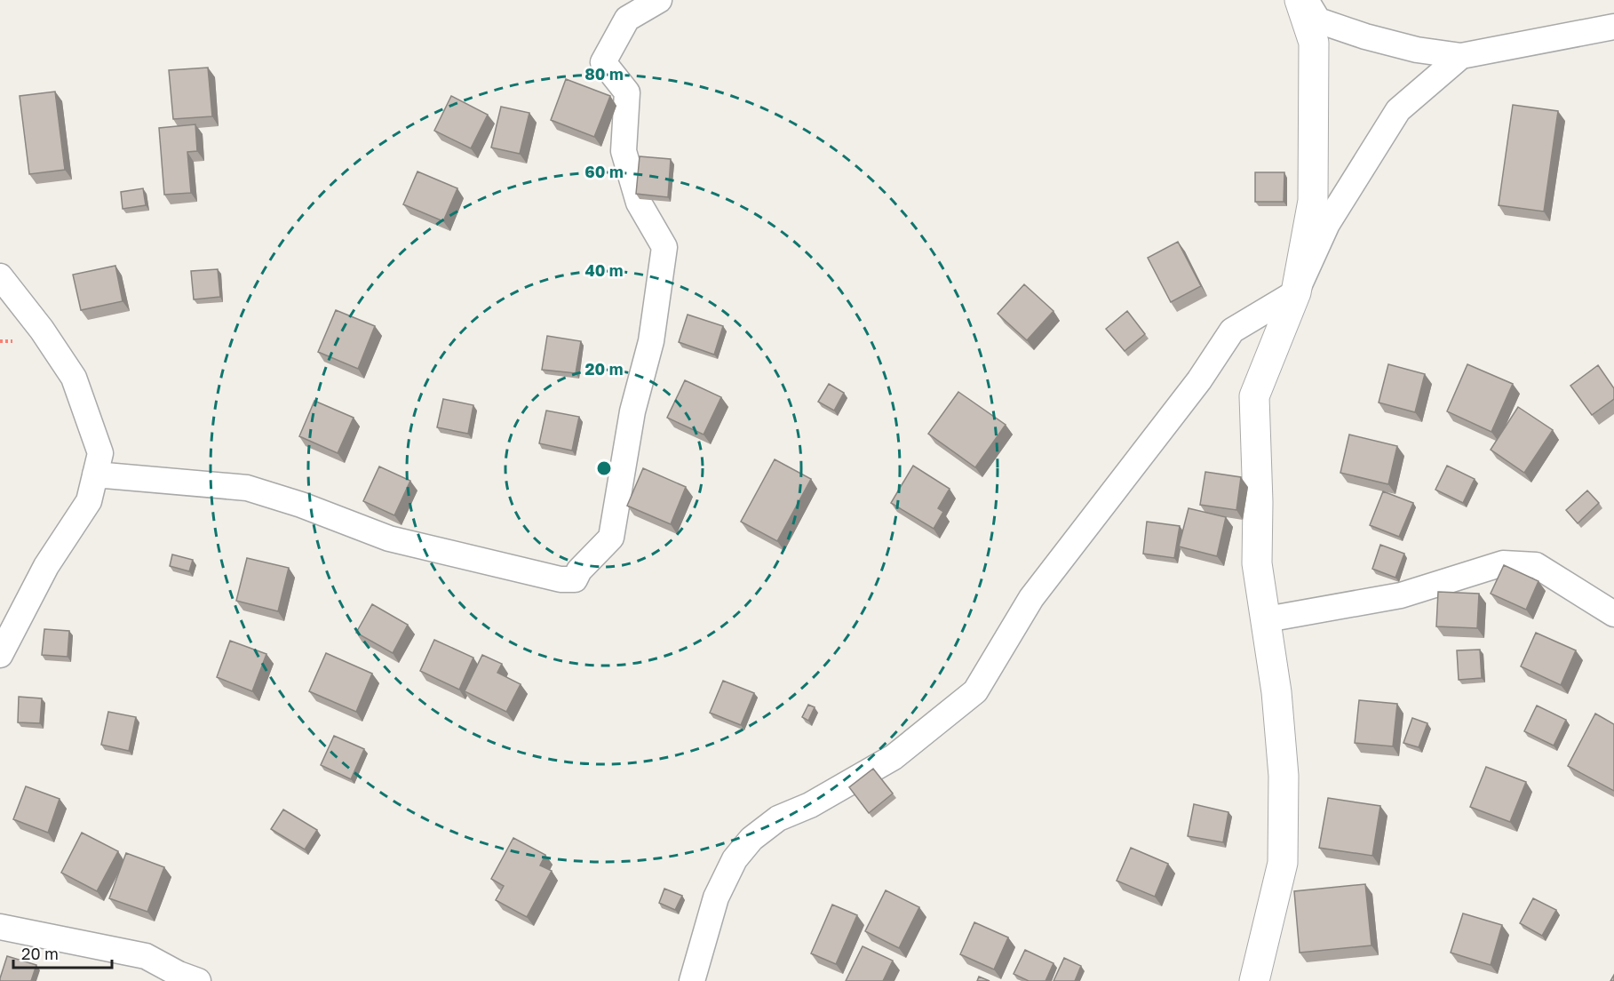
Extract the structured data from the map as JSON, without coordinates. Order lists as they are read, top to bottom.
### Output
{
  "scale_bar": "20 m",
  "rings": [
    "80 m",
    "60 m",
    "40 m",
    "20 m"
  ]
}
